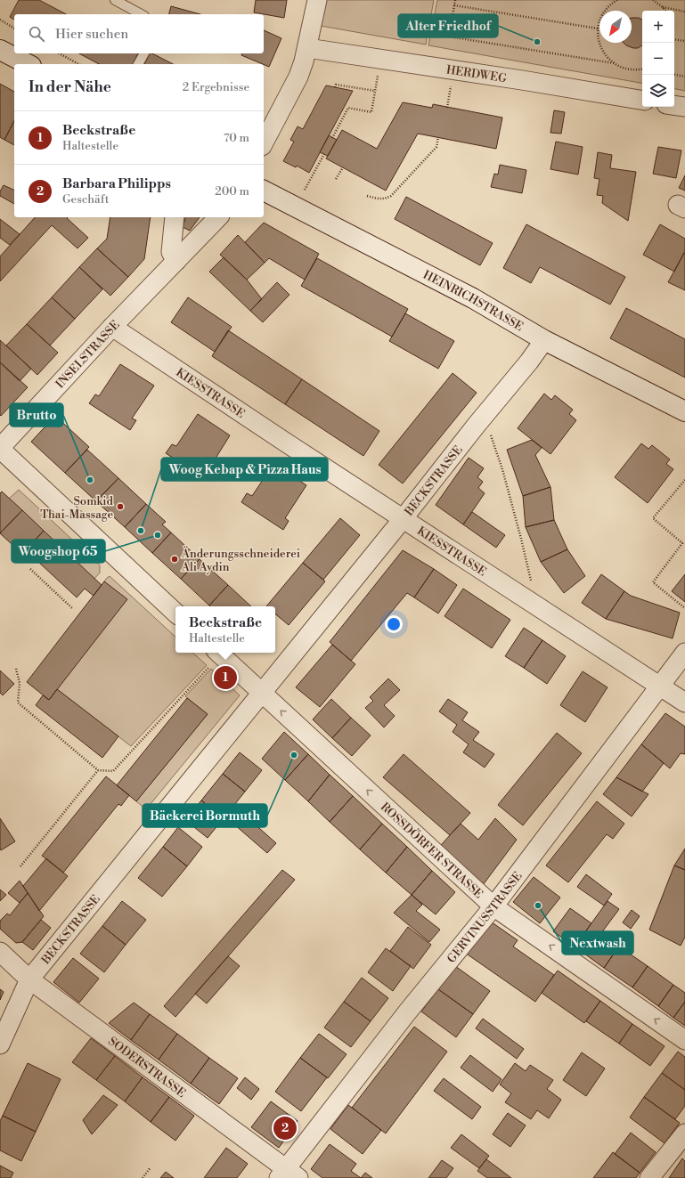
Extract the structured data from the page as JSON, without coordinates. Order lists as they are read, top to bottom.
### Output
{
  "streets": {
    "main road": ["HEINRICHSTRASSE"],
    "street": [
      "HERDWEG",
      "INSELSTRASSE",
      "KIESSTRASSE",
      "BECKSTRASSE",
      "ROSSDÖRFER STRASSE",
      "GERVINUSSTRASSE",
      "SODERSTRASSE"
    ]
  },
  "crossings": [
    ["HEINRICHSTRASSE", "BECKSTRASSE"],
    ["INSELSTRASSE", "KIESSTRASSE"],
    ["KIESSTRASSE", "BECKSTRASSE"],
    ["KIESSTRASSE", "GERVINUSSTRASSE"],
    ["BECKSTRASSE", "ROSSDÖRFER STRASSE"],
    ["BECKSTRASSE", "SODERSTRASSE"],
    ["ROSSDÖRFER STRASSE", "GERVINUSSTRASSE"],
    ["GERVINUSSTRASSE", "SODERSTRASSE"]
  ],
  "one_way": ["ROSSDÖRFER STRASSE"],
  "places": [
    "Alter Friedhof",
    "Brutto",
    "Somkid Thai-Massage",
    "Woog Kebap & Pizza Haus",
    "Woogshop 65",
    "Änderungsschneiderei Ali Aydin",
    "Bäckerei Bormuth",
    "Nextwash"
  ],
  "north": "bottom left",
  "page": {
    "map_buttons": ["+", "−"],
    "search": "Hier suchen",
    "heading": ["In der Nähe", "2 Ergebnisse"],
    "list": [
      {
        "mark": "1",
        "name": "Beckstraße",
        "note": "Haltestelle",
        "value": "70 m"
      },
      {
        "mark": "2",
        "name": "Barbara Philipps",
        "note": "Geschäft",
        "value": "200 m"
      }
    ],
    "popup": ["Beckstraße", "Haltestelle"],
    "pins": ["1", "2"]
  }
}
